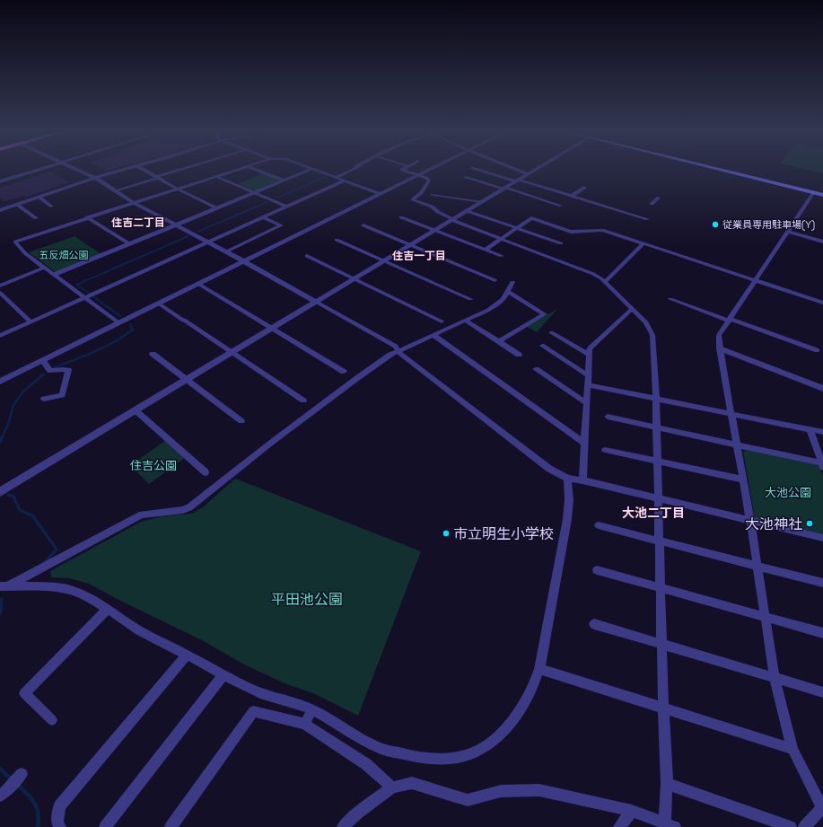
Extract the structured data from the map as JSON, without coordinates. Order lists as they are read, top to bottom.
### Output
{
  "districts": ["住吉二丁目", "住吉一丁目", "大池二丁目"],
  "parks": [
    "五反畑公園",
    "住吉公園",
    "大池公園",
    "平田池公園"
  ],
  "places": ["従業員専用駐車場(Y)", "大池神社", "市立明生小学校"]
}
